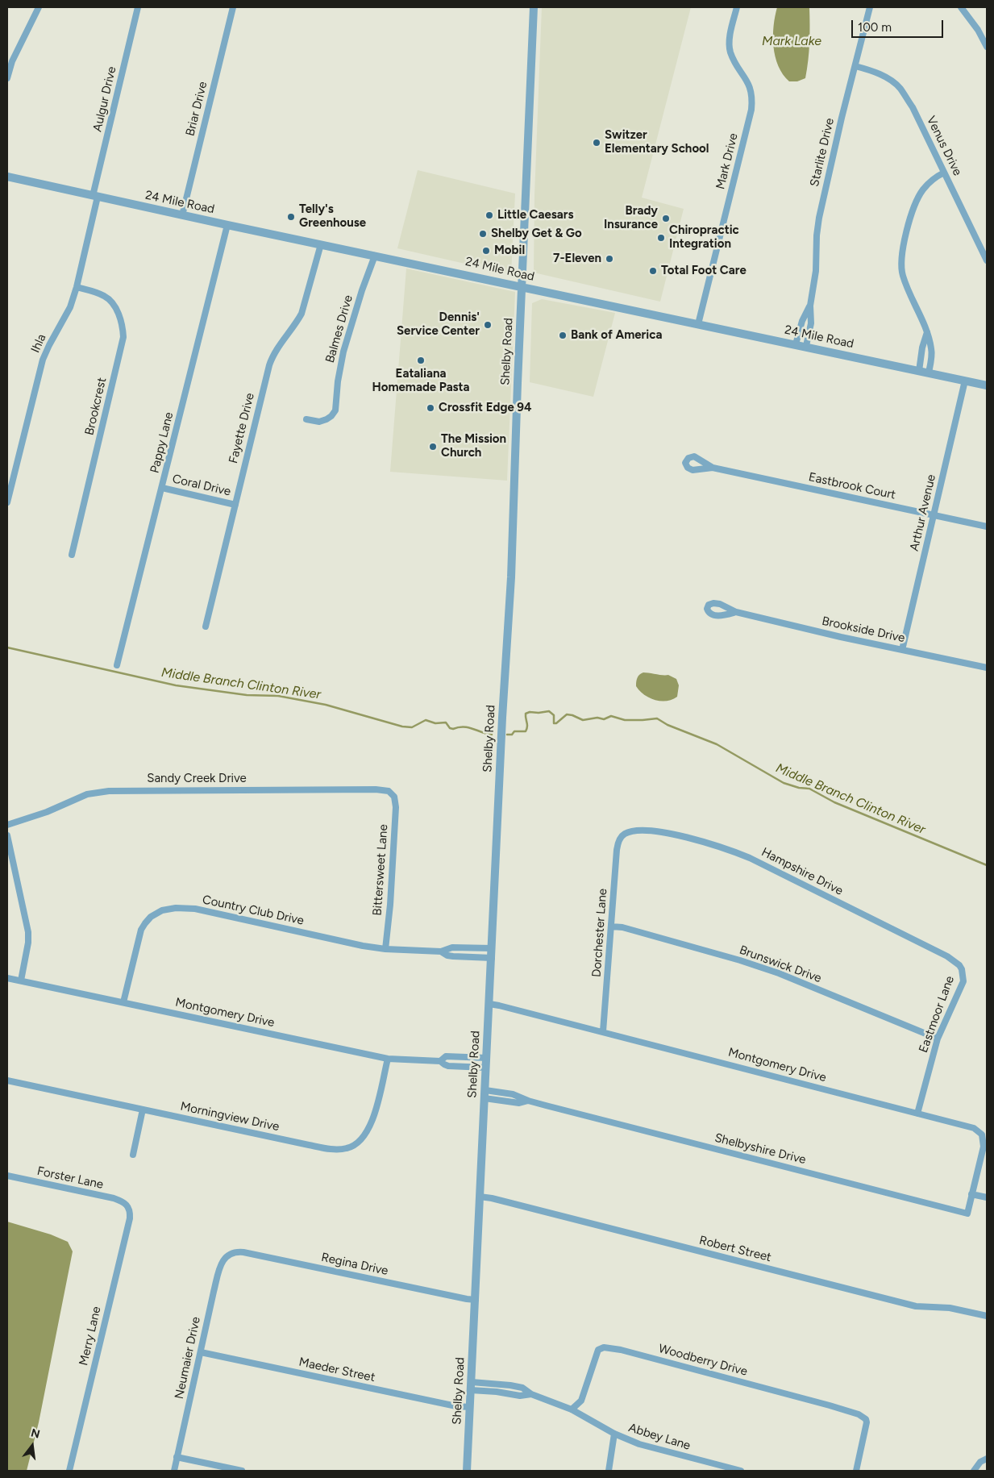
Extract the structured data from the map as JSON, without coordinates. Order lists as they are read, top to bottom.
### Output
{
  "streets": {
    "street": [
      "Aulgur Drive",
      "Briar Drive",
      "Venus Drive",
      "Starlite Drive",
      "Mark Drive",
      "24 Mile Road",
      "Balmes Drive",
      "Ihla",
      "Shelby Road",
      "Brookcrest",
      "Fayette Drive",
      "Pappy Lane",
      "Coral Drive",
      "Eastbrook Court",
      "Arthur Avenue",
      "Brookside Drive",
      "Sandy Creek Drive",
      "Bittersweet Lane",
      "Hampshire Drive",
      "Country Club Drive",
      "Dorchester Lane",
      "Brunswick Drive",
      "Montgomery Drive",
      "Eastmoor Lane",
      "Morningview Drive",
      "Shelbyshire Drive",
      "Forster Lane",
      "Robert Street",
      "Regina Drive",
      "Merry Lane",
      "Neumaier Drive",
      "Woodberry Drive",
      "Maeder Street",
      "Abbey Lane"
    ]
  },
  "crossings": [
    ["Aulgur Drive", "24 Mile Road"],
    ["Aulgur Drive", "Ihla"],
    ["Briar Drive", "24 Mile Road"],
    ["Venus Drive", "Starlite Drive"],
    ["Starlite Drive", "24 Mile Road"],
    ["Mark Drive", "24 Mile Road"],
    ["24 Mile Road", "Balmes Drive"],
    ["24 Mile Road", "Ihla"],
    ["24 Mile Road", "Shelby Road"],
    ["24 Mile Road", "Fayette Drive"],
    ["24 Mile Road", "Pappy Lane"],
    ["24 Mile Road", "Arthur Avenue"],
    ["Ihla", "Brookcrest"],
    ["Shelby Road", "Country Club Drive"],
    ["Shelby Road", "Montgomery Drive"],
    ["Shelby Road", "Shelbyshire Drive"],
    ["Shelby Road", "Robert Street"],
    ["Shelby Road", "Regina Drive"],
    ["Shelby Road", "Maeder Street"],
    ["Shelby Road", "Abbey Lane"],
    ["Fayette Drive", "Coral Drive"],
    ["Pappy Lane", "Coral Drive"],
    ["Eastbrook Court", "Arthur Avenue"],
    ["Arthur Avenue", "Brookside Drive"],
    ["Sandy Creek Drive", "Bittersweet Lane"],
    ["Bittersweet Lane", "Country Club Drive"],
    ["Hampshire Drive", "Dorchester Lane"],
    ["Hampshire Drive", "Eastmoor Lane"],
    ["Country Club Drive", "Montgomery Drive"],
    ["Dorchester Lane", "Brunswick Drive"],
    ["Dorchester Lane", "Montgomery Drive"],
    ["Brunswick Drive", "Eastmoor Lane"],
    ["Montgomery Drive", "Eastmoor Lane"],
    ["Montgomery Drive", "Morningview Drive"],
    ["Montgomery Drive", "Shelbyshire Drive"],
    ["Forster Lane", "Merry Lane"],
    ["Regina Drive", "Neumaier Drive"],
    ["Neumaier Drive", "Maeder Street"],
    ["Woodberry Drive", "Abbey Lane"]
  ],
  "water": ["Mark Lake", "Middle Branch Clinton River"],
  "places": [
    "Switzer Elementary School",
    "Little Caesars",
    "Telly's Greenhouse",
    "Brady Insurance",
    "Shelby Get & Go",
    "Chiropractic Integration",
    "Mobil",
    "7-Eleven",
    "Total Foot Care",
    "Dennis' Service Center",
    "Bank of America",
    "Eataliana Homemade Pasta",
    "Crossfit Edge 94",
    "The Mission Church"
  ],
  "scale_bar": "100 m",
  "north": "top"
}
